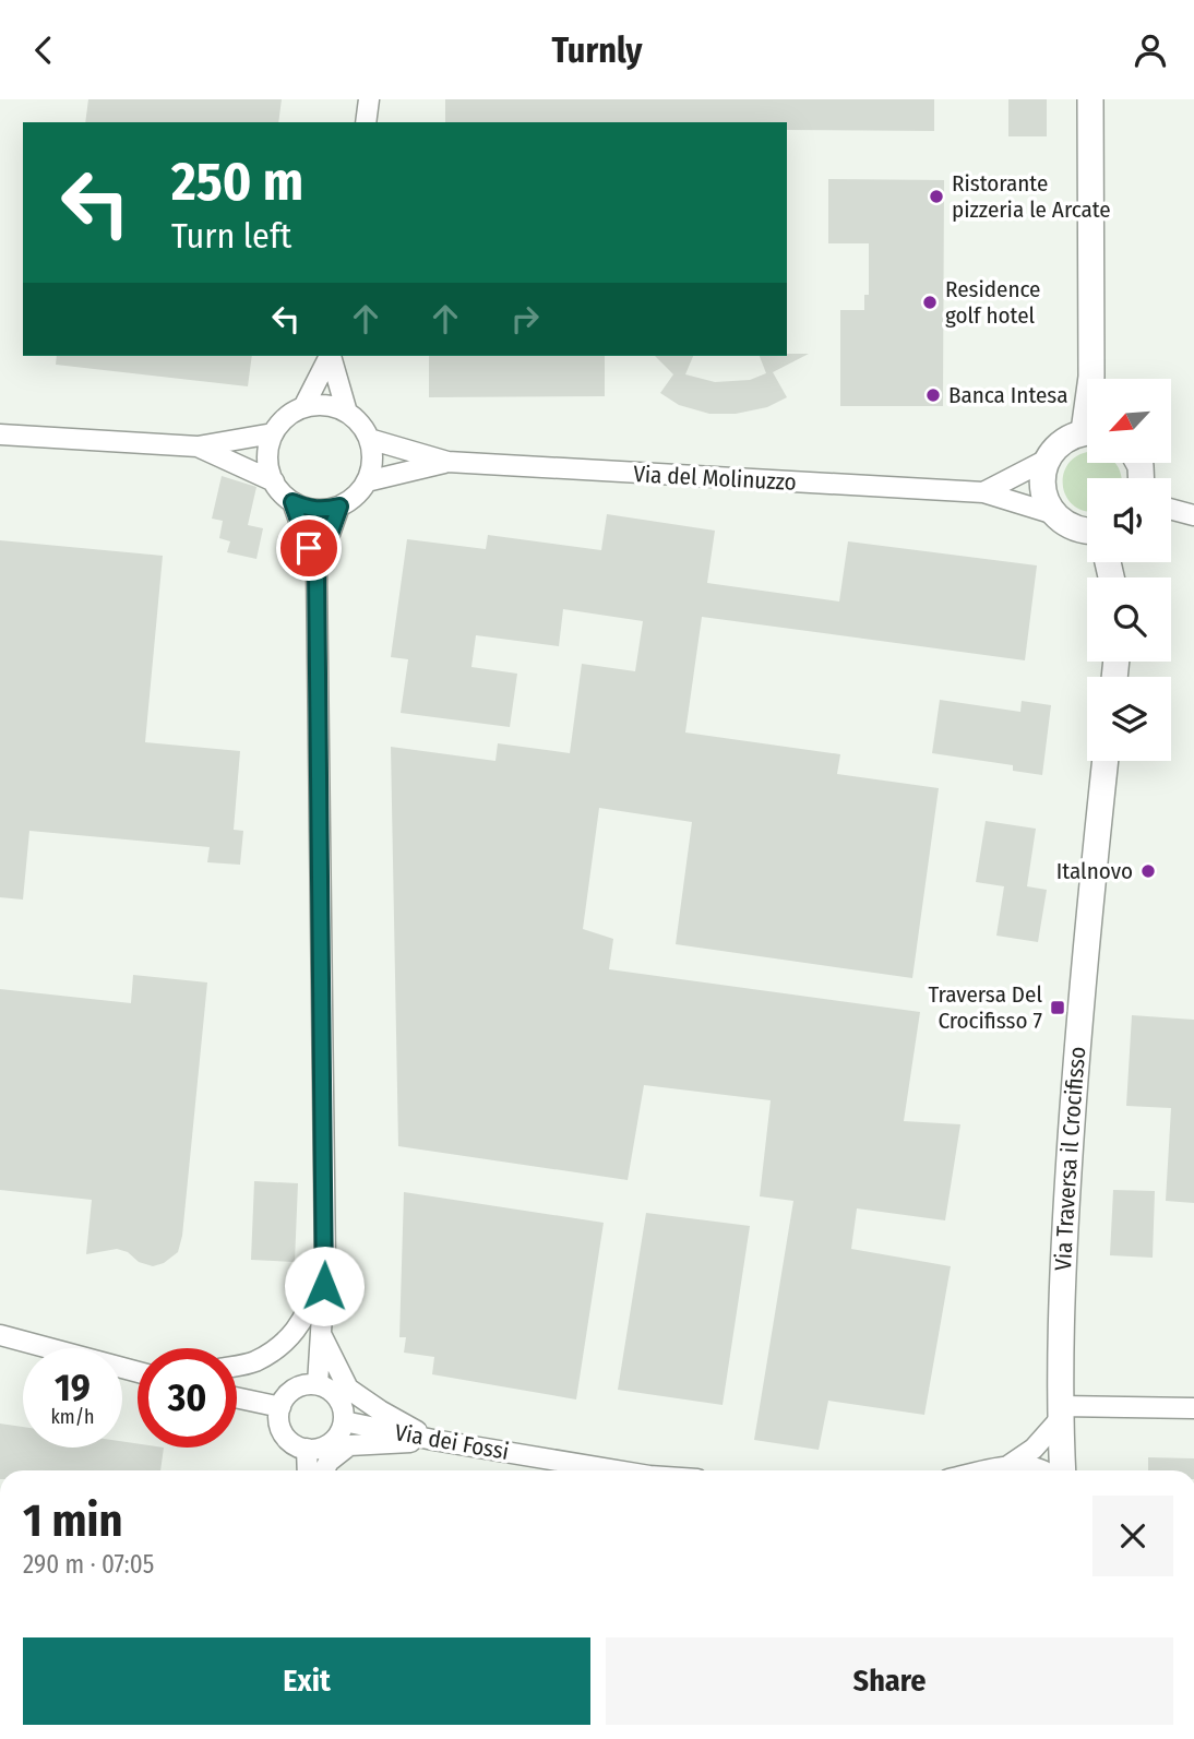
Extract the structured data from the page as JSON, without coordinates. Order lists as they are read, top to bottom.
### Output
{
  "streets": {
    "street": ["Via del Molinuzzo", "Via Traversa il Crocifisso", "Via dei Fossi"]
  },
  "places": {
    "other": [
      "Ristorante pizzeria le Arcate",
      "Residence golf hotel",
      "Banca Intesa",
      "Italnovo"
    ],
    "transit": ["Traversa Del Crocifisso 7"]
  },
  "north": "bottom left",
  "page": {
    "header": "Turnly",
    "turn": ["250 m", "Turn left"],
    "speed": "19 km/h",
    "limit": "30",
    "heading": ["1 min", "290 m · 07:05"],
    "buttons": ["Exit", "Share"]
  }
}
